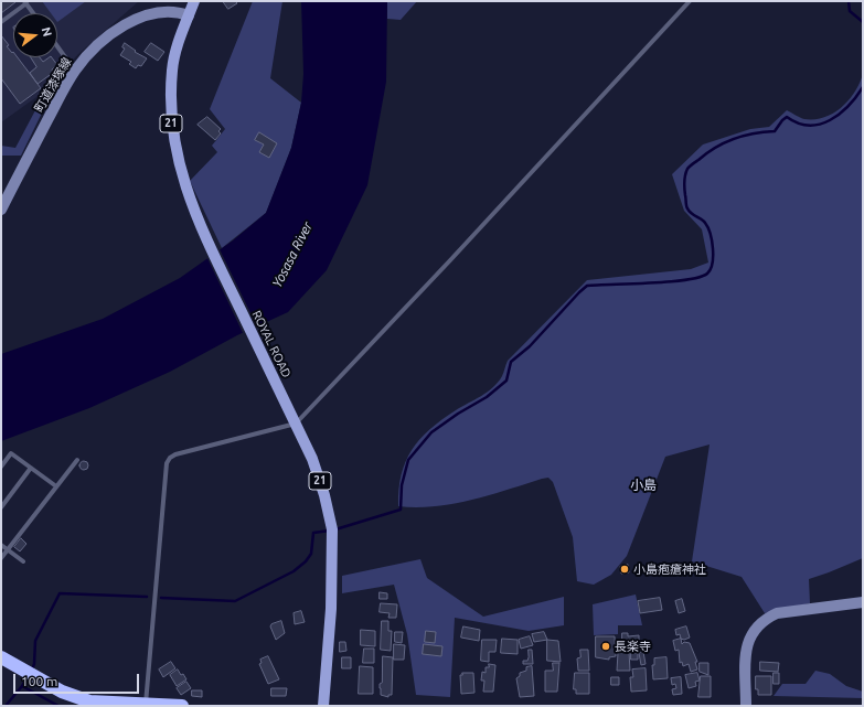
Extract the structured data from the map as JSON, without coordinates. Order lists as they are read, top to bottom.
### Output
{
  "streets": {
    "main road": ["21", "ROYAL ROAD"],
    "street": ["町道漆塚線"]
  },
  "crossings": [
    ["町道漆塚線", "ROYAL ROAD"]
  ],
  "districts": ["小島"],
  "water": ["Yosasa River"],
  "places": ["小島疱瘡神社", "長楽寺"],
  "scale_bar": "100 m",
  "north": "right"
}
